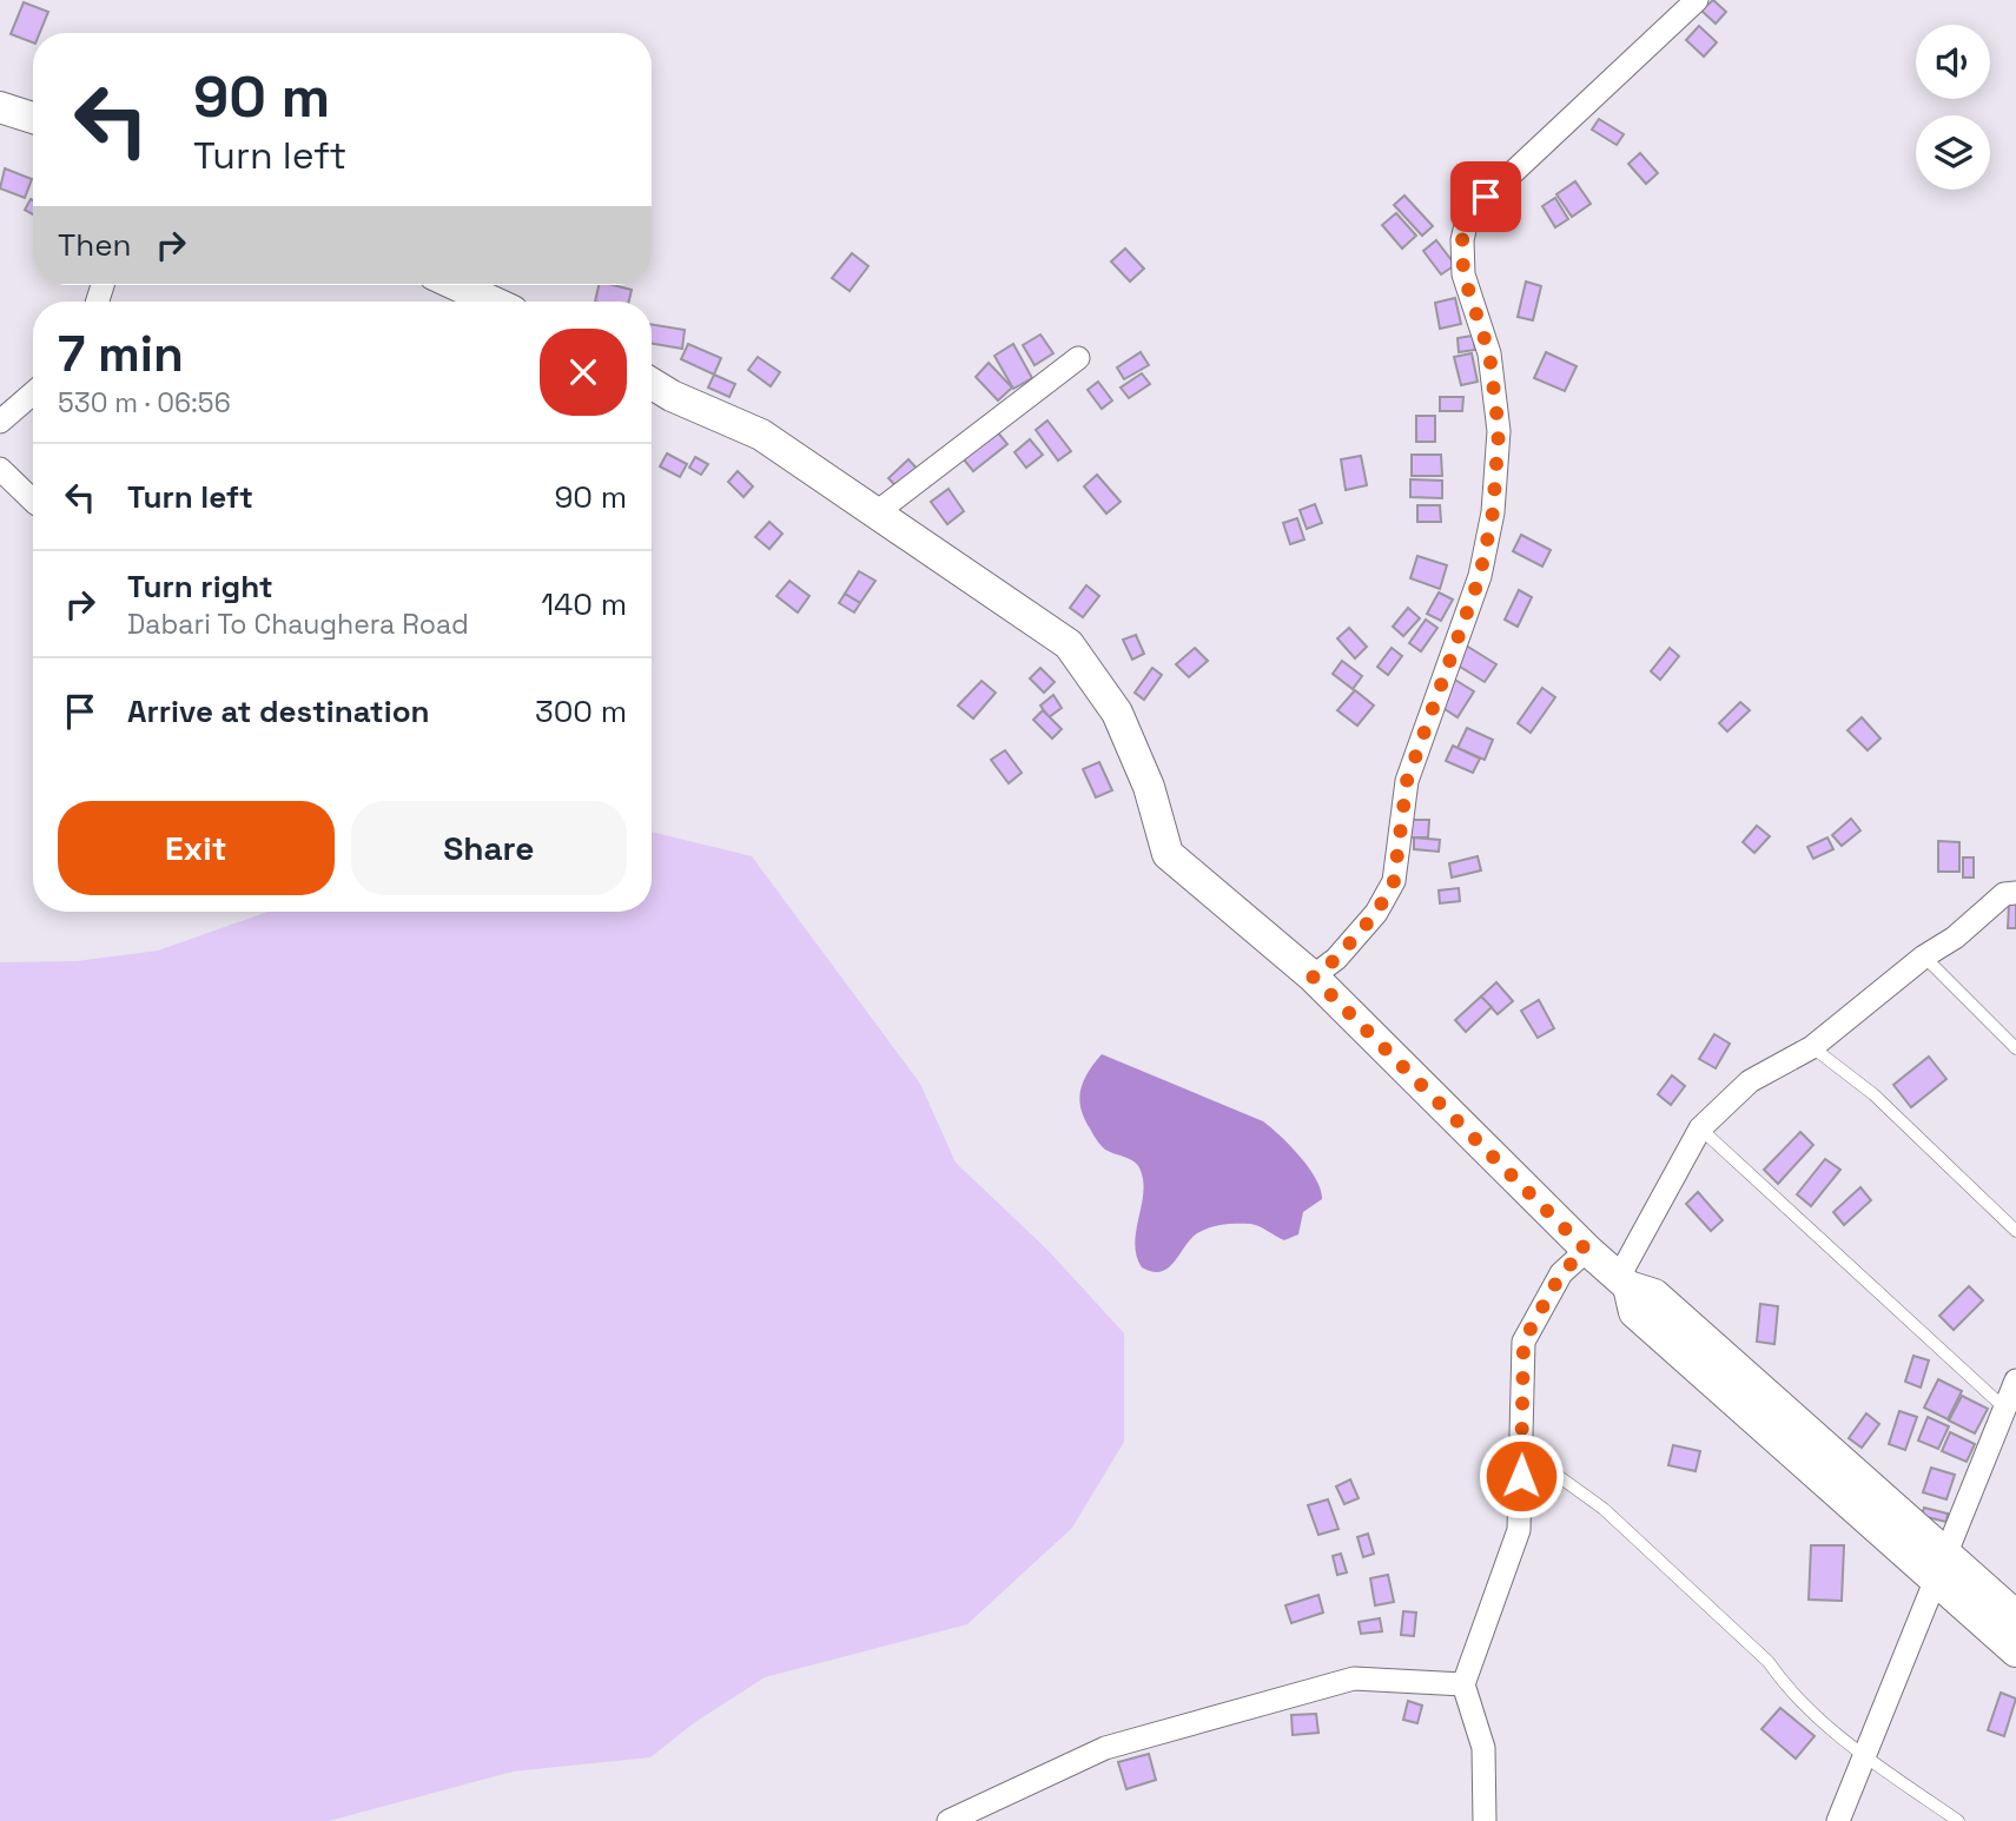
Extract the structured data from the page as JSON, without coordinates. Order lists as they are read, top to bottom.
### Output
{
  "page": {
    "turn": ["90 m", "Turn left"],
    "then": "Then",
    "heading": ["7 min", "530 m · 06:56"],
    "list": [
      {
        "name": "Turn left",
        "value": "90 m"
      },
      {
        "name": "Turn right",
        "note": "Dabari To Chaughera Road",
        "value": "140 m"
      },
      {
        "name": "Arrive at destination",
        "value": "300 m"
      }
    ],
    "buttons": ["Exit", "Share"]
  }
}
